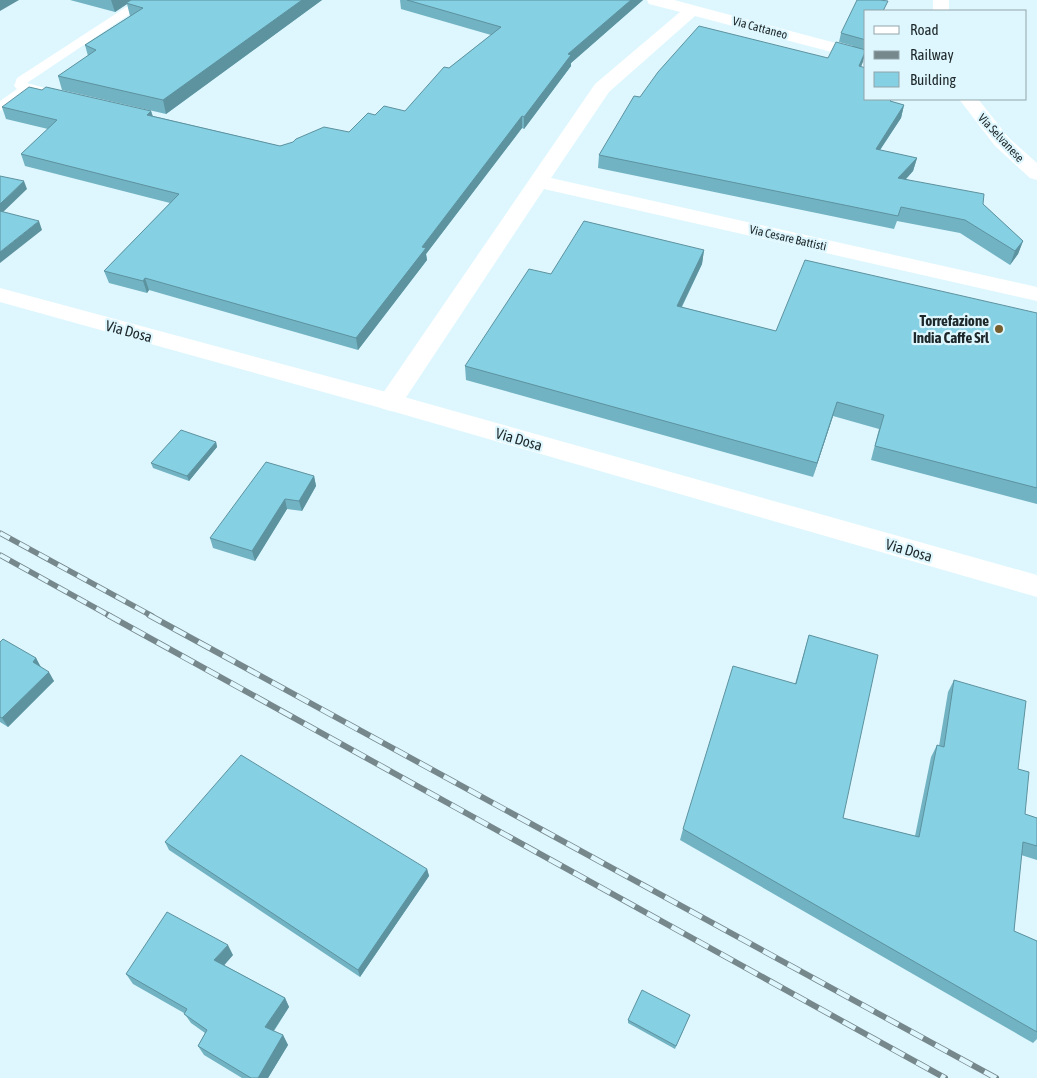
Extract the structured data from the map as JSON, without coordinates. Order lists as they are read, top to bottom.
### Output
{
  "streets": {
    "street": [
      "Via Cattaneo",
      "Via Selvanese",
      "Via Cesare Battisti",
      "Via Dosa"
    ]
  },
  "places": ["Torrefazione India Caffe Srl"],
  "legend": ["Road", "Railway", "Building"]
}
